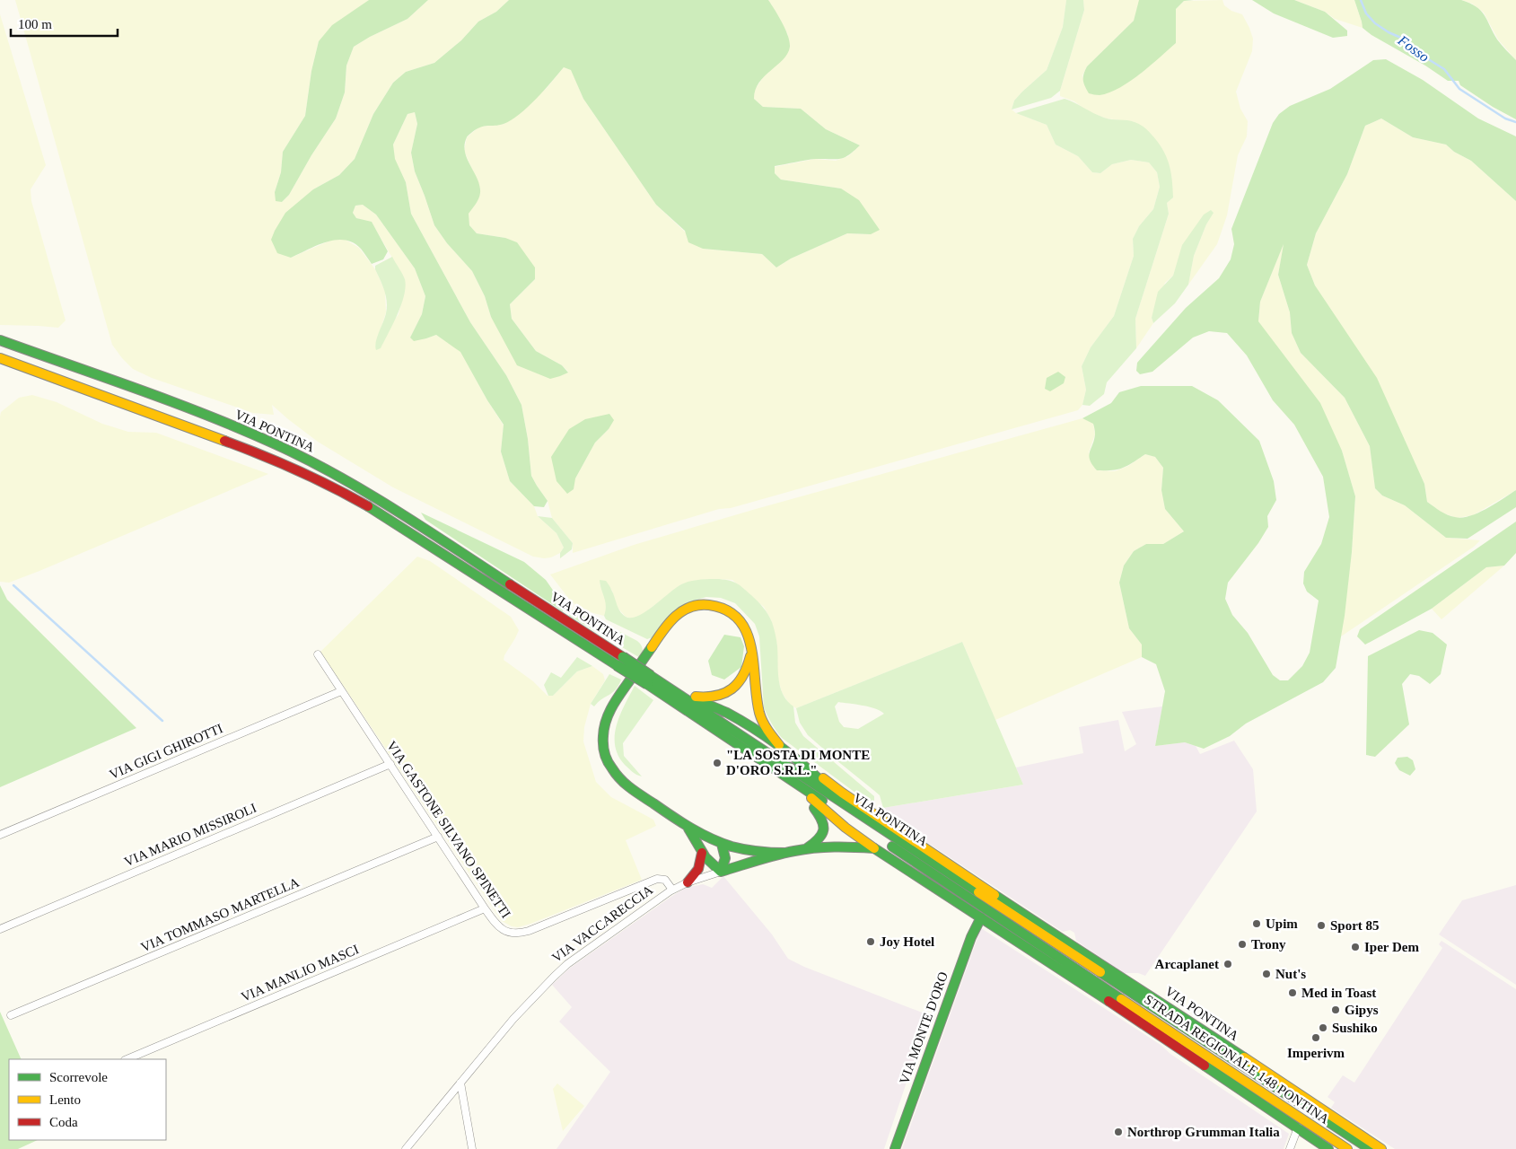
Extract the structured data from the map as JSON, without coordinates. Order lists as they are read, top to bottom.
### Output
{
  "streets": {
    "main road": [
      "VIA PONTINA",
      "VIA VACCARECCIA",
      "VIA MONTE D'ORO",
      "STRADA REGIONALE 148 PONTINA"
    ],
    "street": [
      "VIA GIGI GHIROTTI",
      "VIA GASTONE SILVANO SPINETTI",
      "VIA MARIO MISSIROLI",
      "VIA TOMMASO MARTELLA",
      "VIA MANLIO MASCI"
    ]
  },
  "crossings": [
    ["VIA PONTINA", "STRADA REGIONALE 148 PONTINA"],
    ["VIA GIGI GHIROTTI", "VIA GASTONE SILVANO SPINETTI"],
    ["VIA GASTONE SILVANO SPINETTI", "VIA MARIO MISSIROLI"],
    ["VIA GASTONE SILVANO SPINETTI", "VIA TOMMASO MARTELLA"],
    ["VIA GASTONE SILVANO SPINETTI", "VIA VACCARECCIA"],
    ["VIA GASTONE SILVANO SPINETTI", "VIA MANLIO MASCI"]
  ],
  "water": ["Fosso"],
  "places": [
    "\"LA SOSTA DI MONTE D'ORO S.R.L.\"",
    "Upim",
    "Sport 85",
    "Joy Hotel",
    "Trony",
    "Iper Dem",
    "Arcaplanet",
    "Nut's",
    "Med in Toast",
    "Gipys",
    "Sushiko",
    "Imperivm",
    "Northrop Grumman Italia"
  ],
  "legend": ["Scorrevole", "Lento", "Coda"],
  "scale_bar": "100 m"
}
